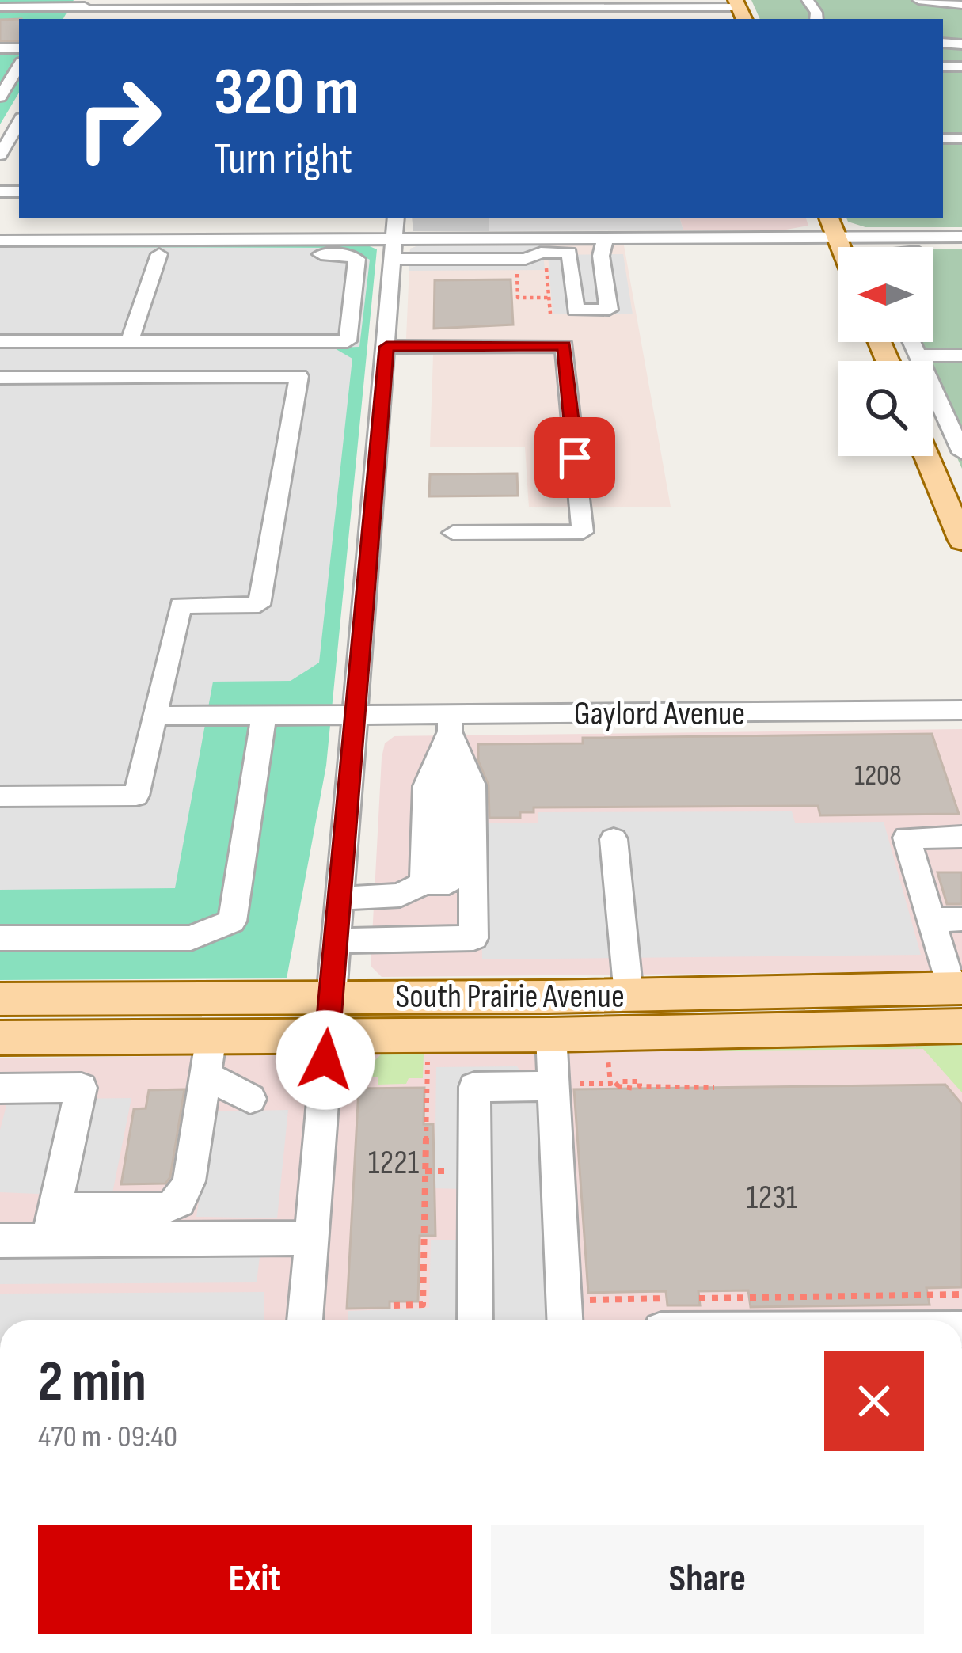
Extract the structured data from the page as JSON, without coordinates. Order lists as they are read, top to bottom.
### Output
{
  "streets": {
    "main road": ["South Prairie Avenue"],
    "street": ["Gaylord Avenue"]
  },
  "house_numbers": ["1208", "1221", "1231"],
  "north": "left",
  "page": {
    "turn": ["320 m", "Turn right"],
    "heading": ["2 min", "470 m · 09:40"],
    "buttons": ["Exit", "Share"]
  }
}
